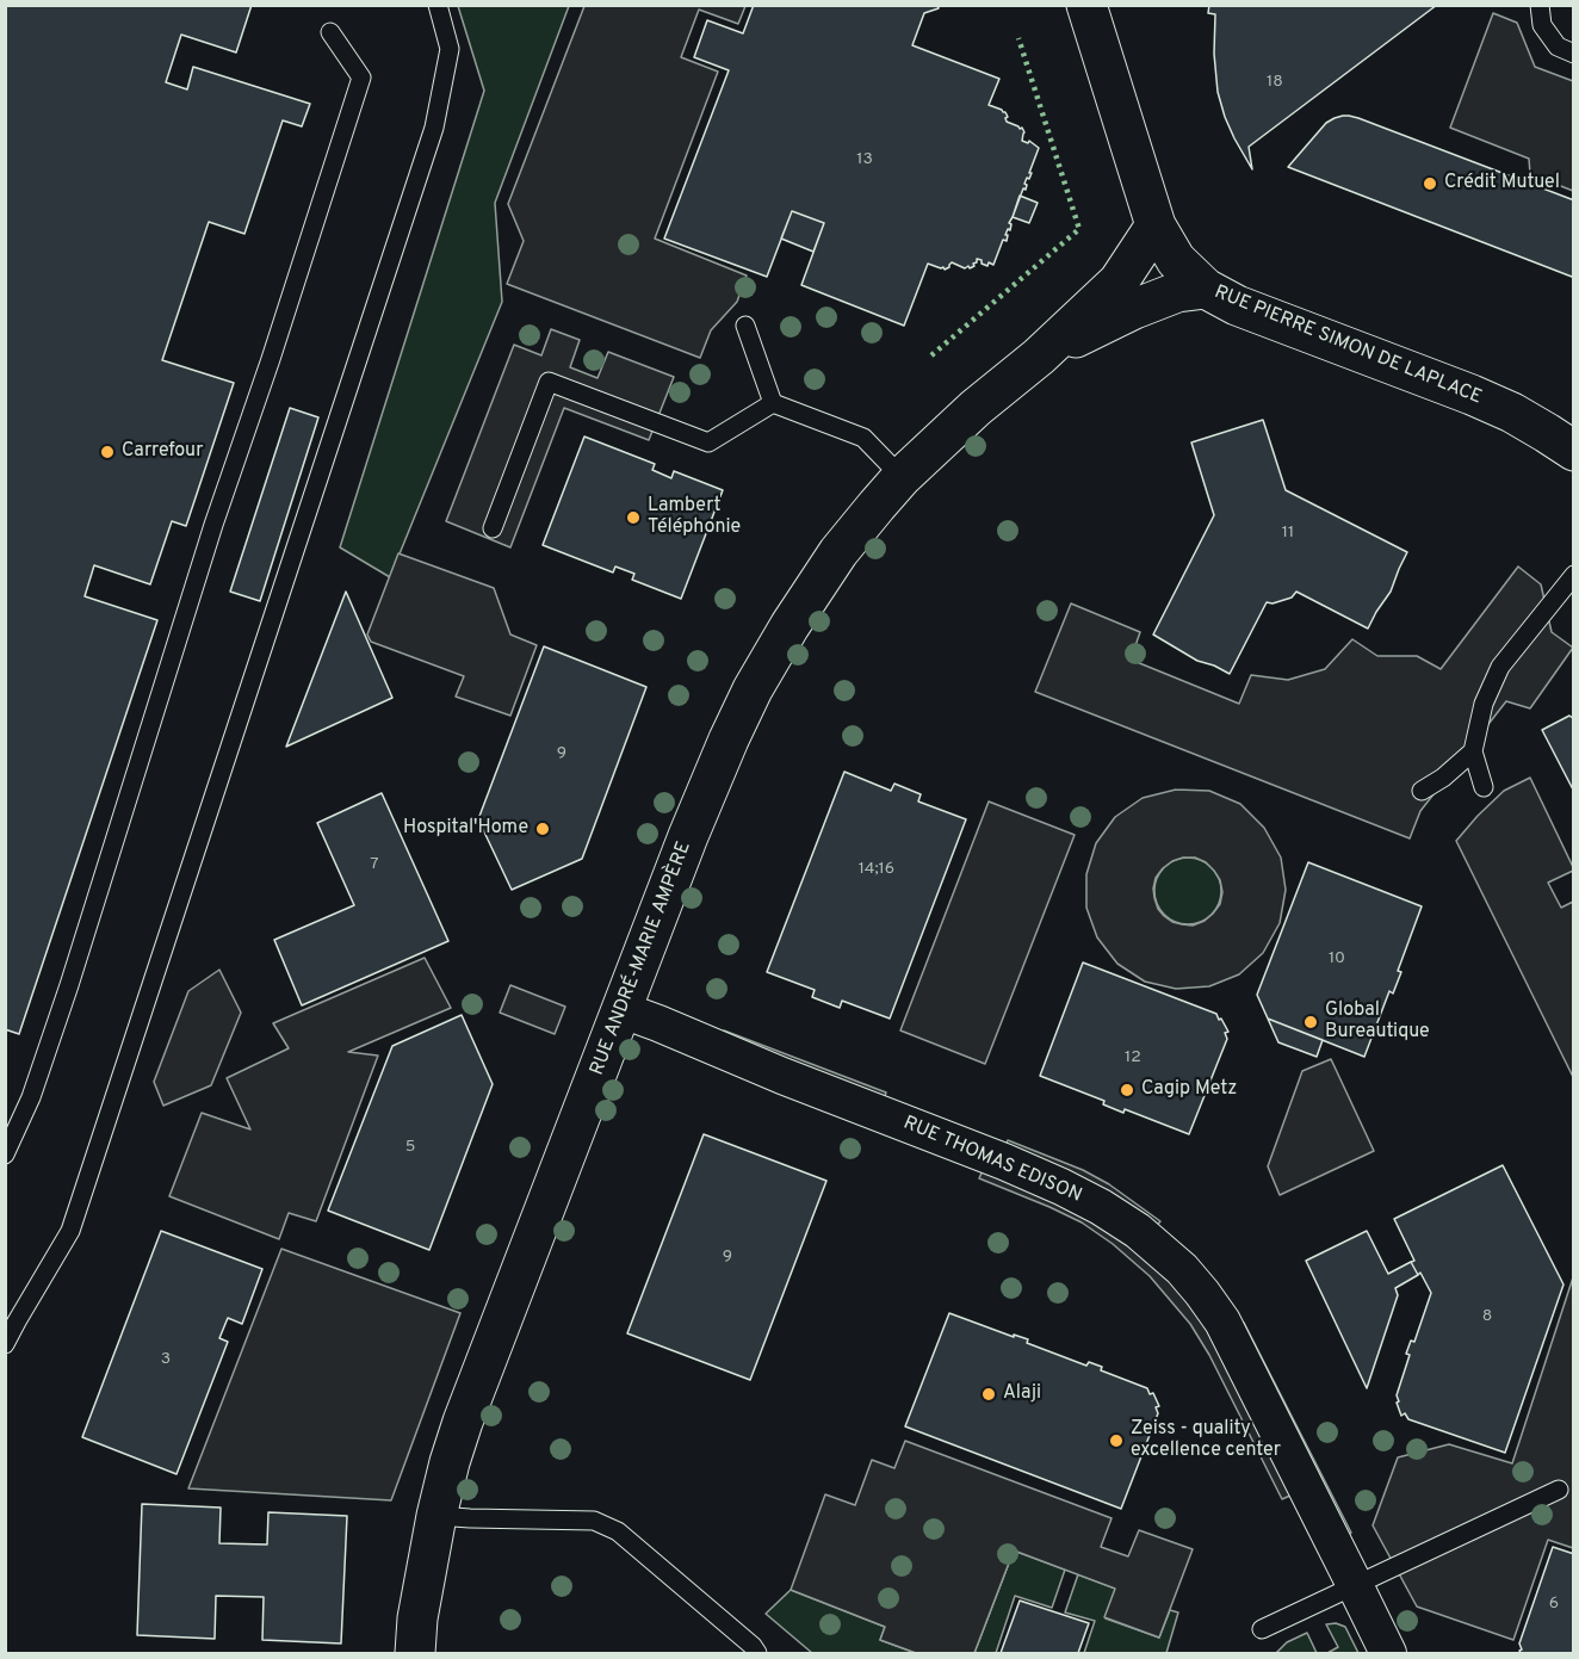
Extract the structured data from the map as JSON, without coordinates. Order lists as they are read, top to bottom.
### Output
{
  "streets": {
    "street": ["RUE PIERRE SIMON DE LAPLACE", "RUE ANDRÉ-MARIE AMPÈRE", "RUE THOMAS EDISON"]
  },
  "crossings": [
    ["RUE PIERRE SIMON DE LAPLACE", "RUE ANDRÉ-MARIE AMPÈRE"],
    ["RUE ANDRÉ-MARIE AMPÈRE", "RUE THOMAS EDISON"]
  ],
  "places": [
    "Crédit Mutuel",
    "Carrefour",
    "Lambert Téléphonie",
    "Hospital'Home",
    "Global Bureautique",
    "Cagip Metz",
    "Alaji",
    "Zeiss - quality excellence center"
  ],
  "house_numbers": [
    "18",
    "13",
    "11",
    "9",
    "7",
    "14;16",
    "10",
    "12",
    "5",
    "9",
    "8",
    "3",
    "6"
  ]
}
